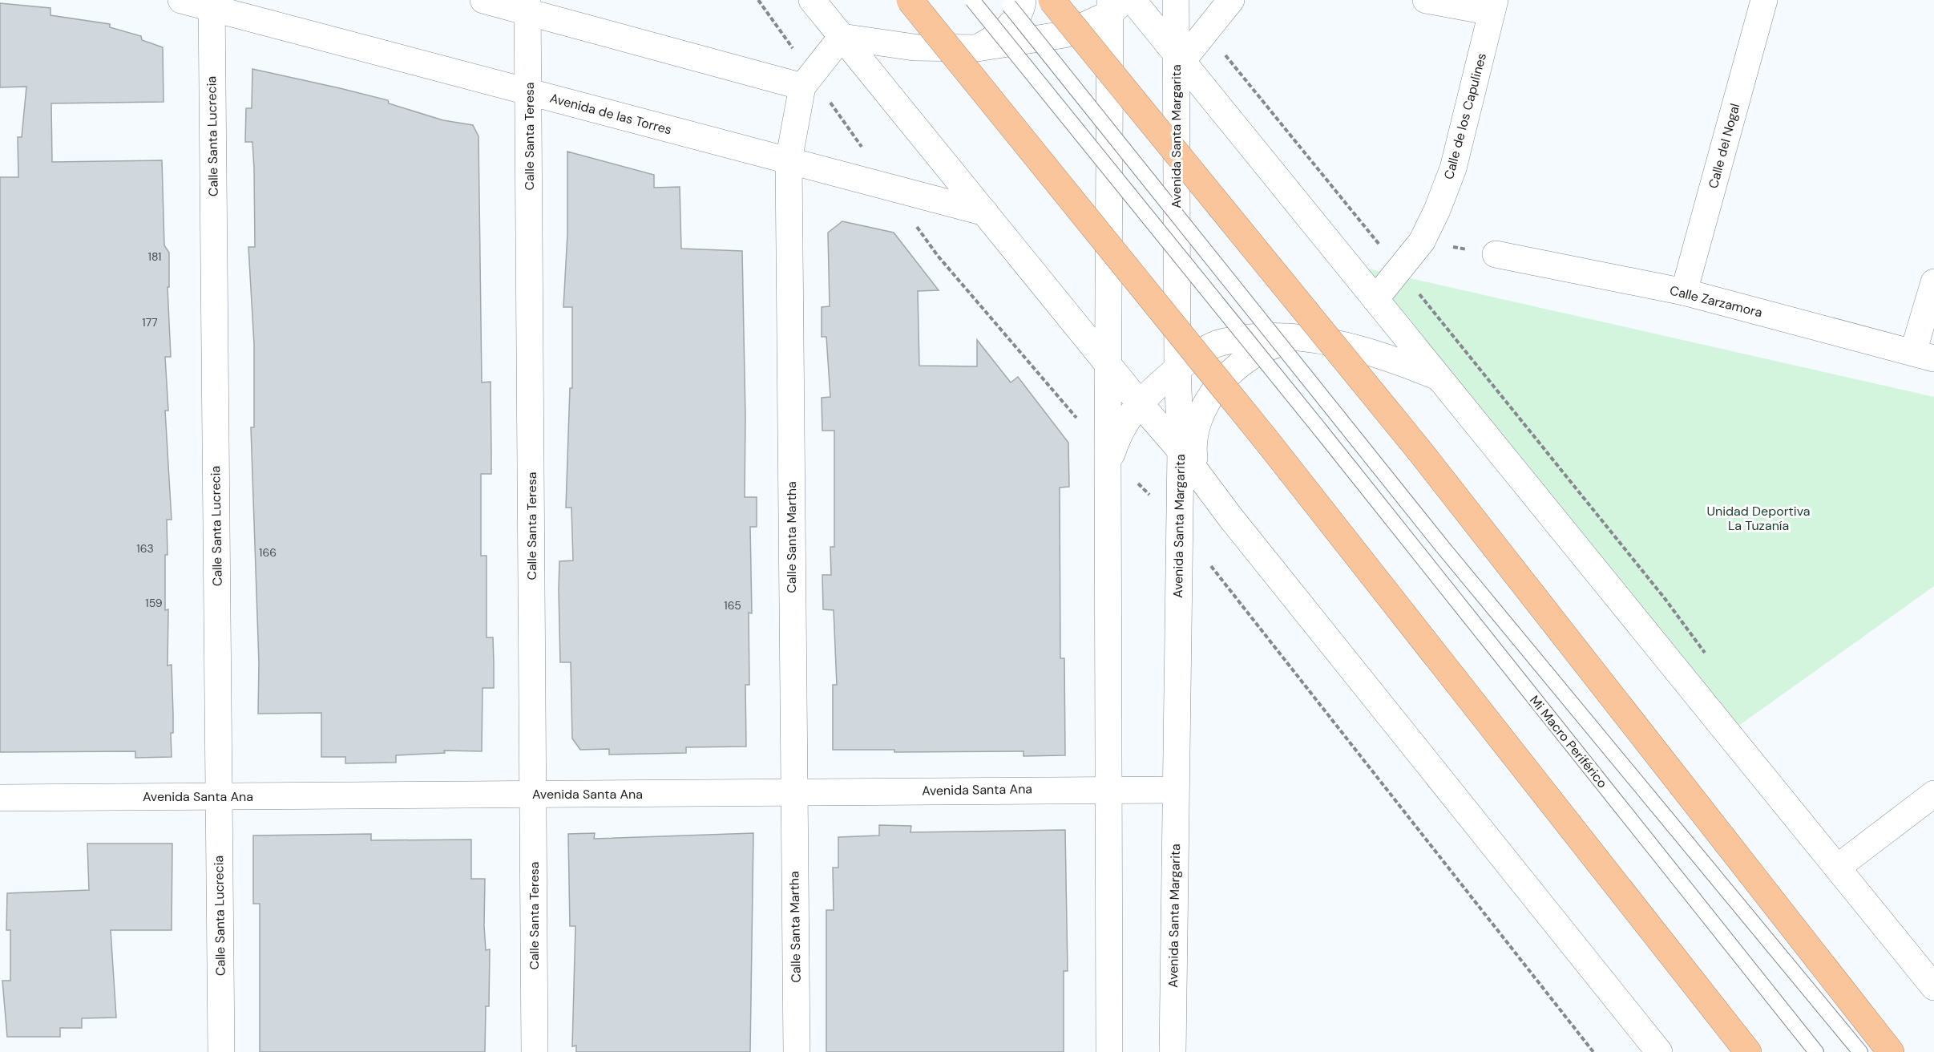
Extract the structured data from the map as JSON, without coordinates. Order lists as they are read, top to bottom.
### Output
{
  "streets": {
    "street": [
      "Avenida de las Torres",
      "Calle de los Capulines",
      "Calle Santa Lucrecia",
      "Calle Santa Teresa",
      "Avenida Santa Margarita",
      "Calle del Nogal",
      "Calle Zarzamora",
      "Calle Santa Martha",
      "Avenida Santa Ana"
    ],
    "lane": ["Mi Macro Periférico"]
  },
  "crossings": [
    ["Avenida de las Torres", "Calle Santa Lucrecia"],
    ["Avenida de las Torres", "Calle Santa Teresa"],
    ["Avenida de las Torres", "Calle Santa Martha"],
    ["Calle Santa Lucrecia", "Avenida Santa Ana"],
    ["Calle Santa Teresa", "Avenida Santa Ana"],
    ["Avenida Santa Margarita", "Avenida Santa Ana"],
    ["Calle del Nogal", "Calle Zarzamora"],
    ["Calle Santa Martha", "Avenida Santa Ana"]
  ],
  "parks": ["Unidad Deportiva La Tuzanía"],
  "house_numbers": [
    "181",
    "177",
    "163",
    "166",
    "159",
    "165"
  ]
}
